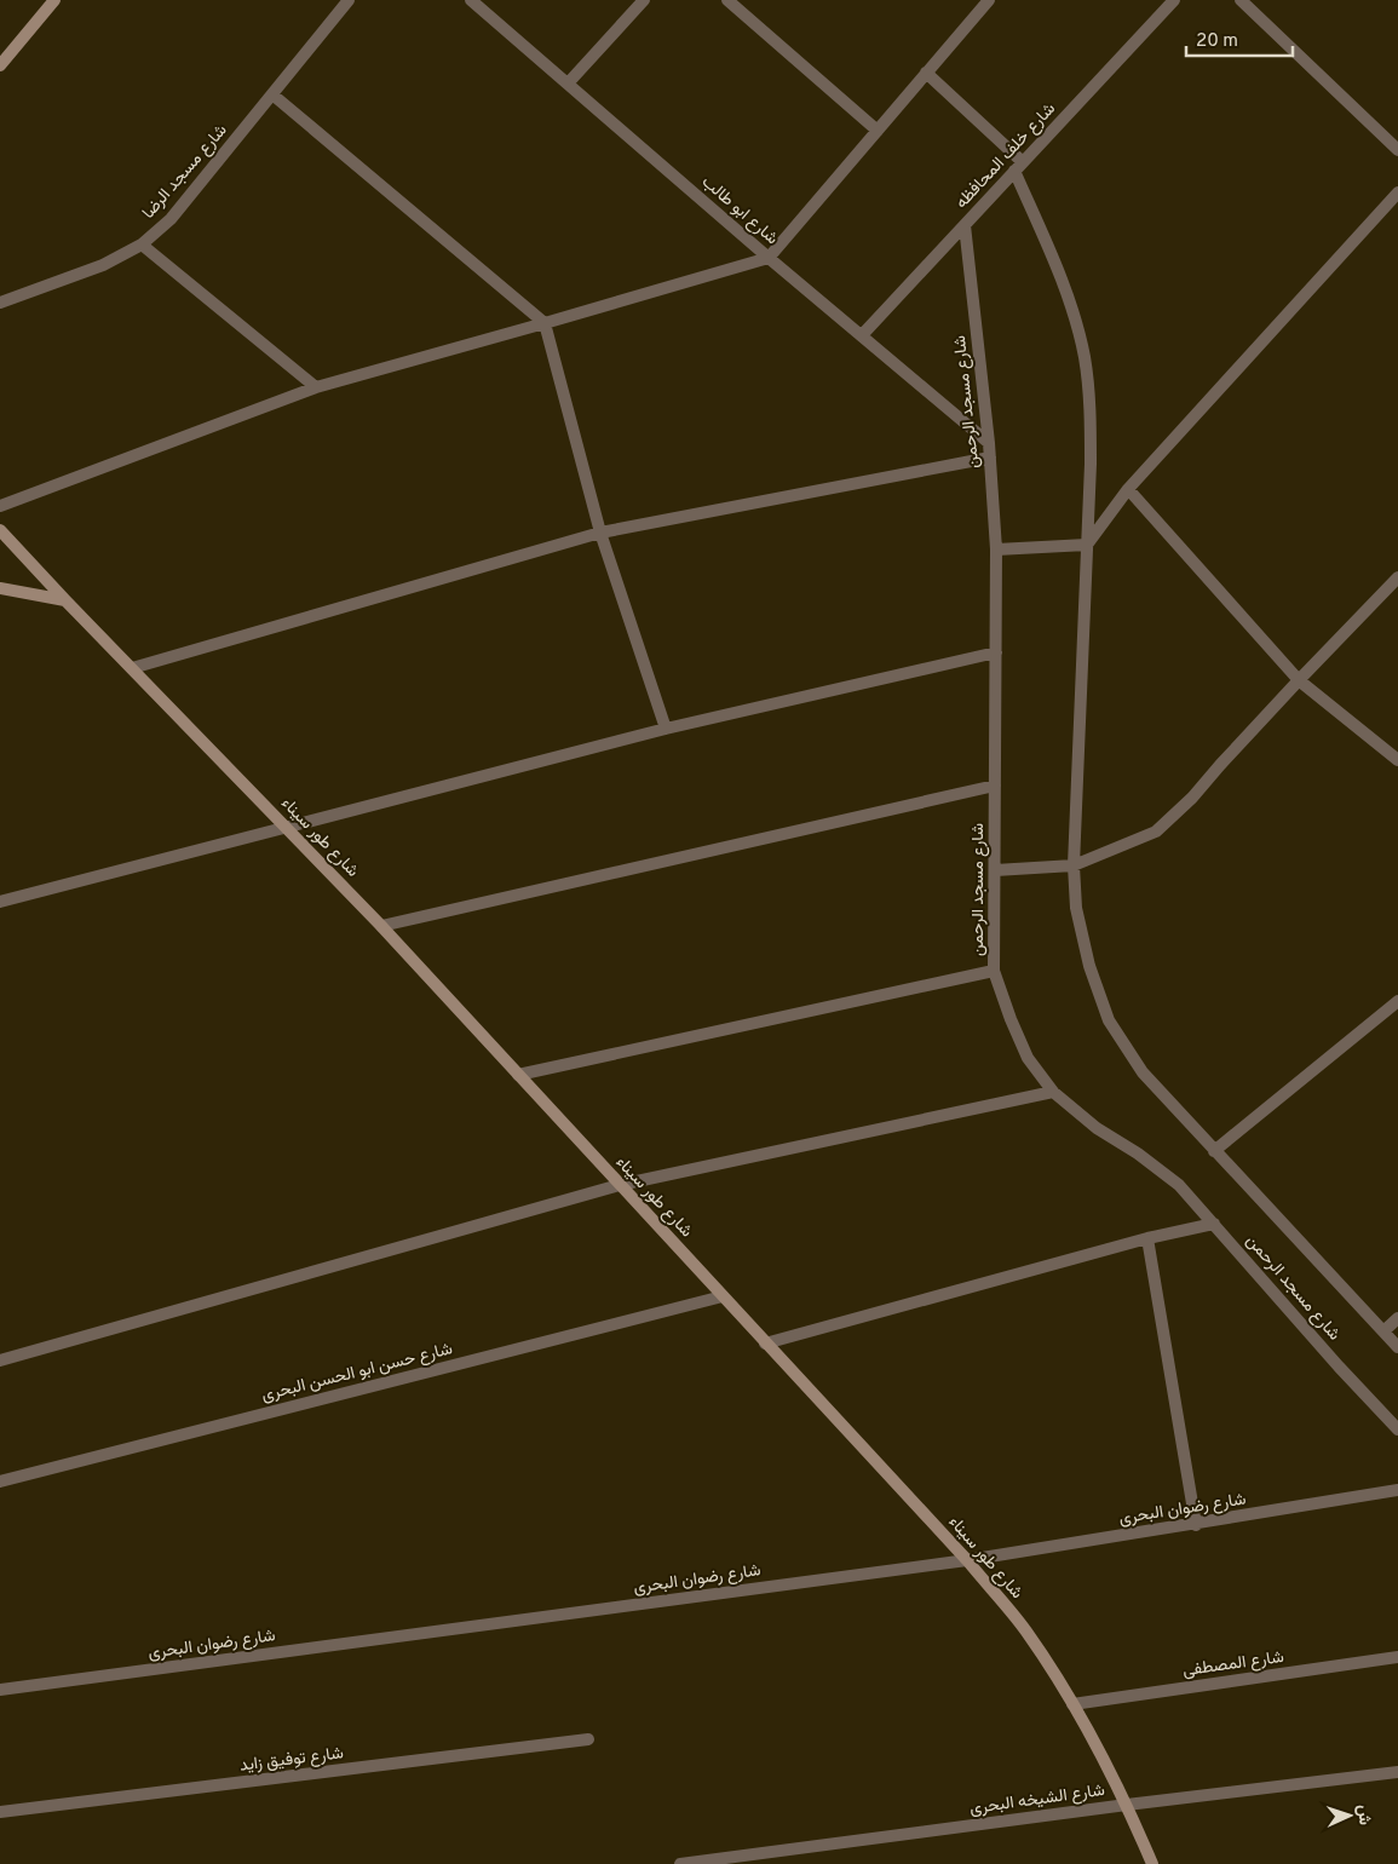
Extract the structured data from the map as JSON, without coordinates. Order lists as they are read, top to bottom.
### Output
{
  "streets": {
    "street": [
      "شارع خلف المحافظه",
      "شارع مسجد الرضا",
      "شارع ابو طالب",
      "شارع مسجد الرحمن",
      "شارع طور سيناء",
      "شارع حسن ابو الحسن البحرى",
      "شارع رضوان البحرى",
      "شارع المصطفى",
      "شارع توفيق زايد",
      "شارع الشيخه البحرى"
    ]
  },
  "crossings": [
    ["شارع خلف المحافظه", "شارع ابو طالب"],
    ["شارع خلف المحافظه", "شارع مسجد الرحمن"],
    ["شارع ابو طالب", "شارع مسجد الرحمن"],
    ["شارع طور سيناء", "شارع حسن ابو الحسن البحرى"],
    ["شارع طور سيناء", "شارع رضوان البحرى"],
    ["شارع طور سيناء", "شارع المصطفى"],
    ["شارع طور سيناء", "شارع الشيخه البحرى"]
  ],
  "scale_bar": "20 m",
  "north": "right"
}
